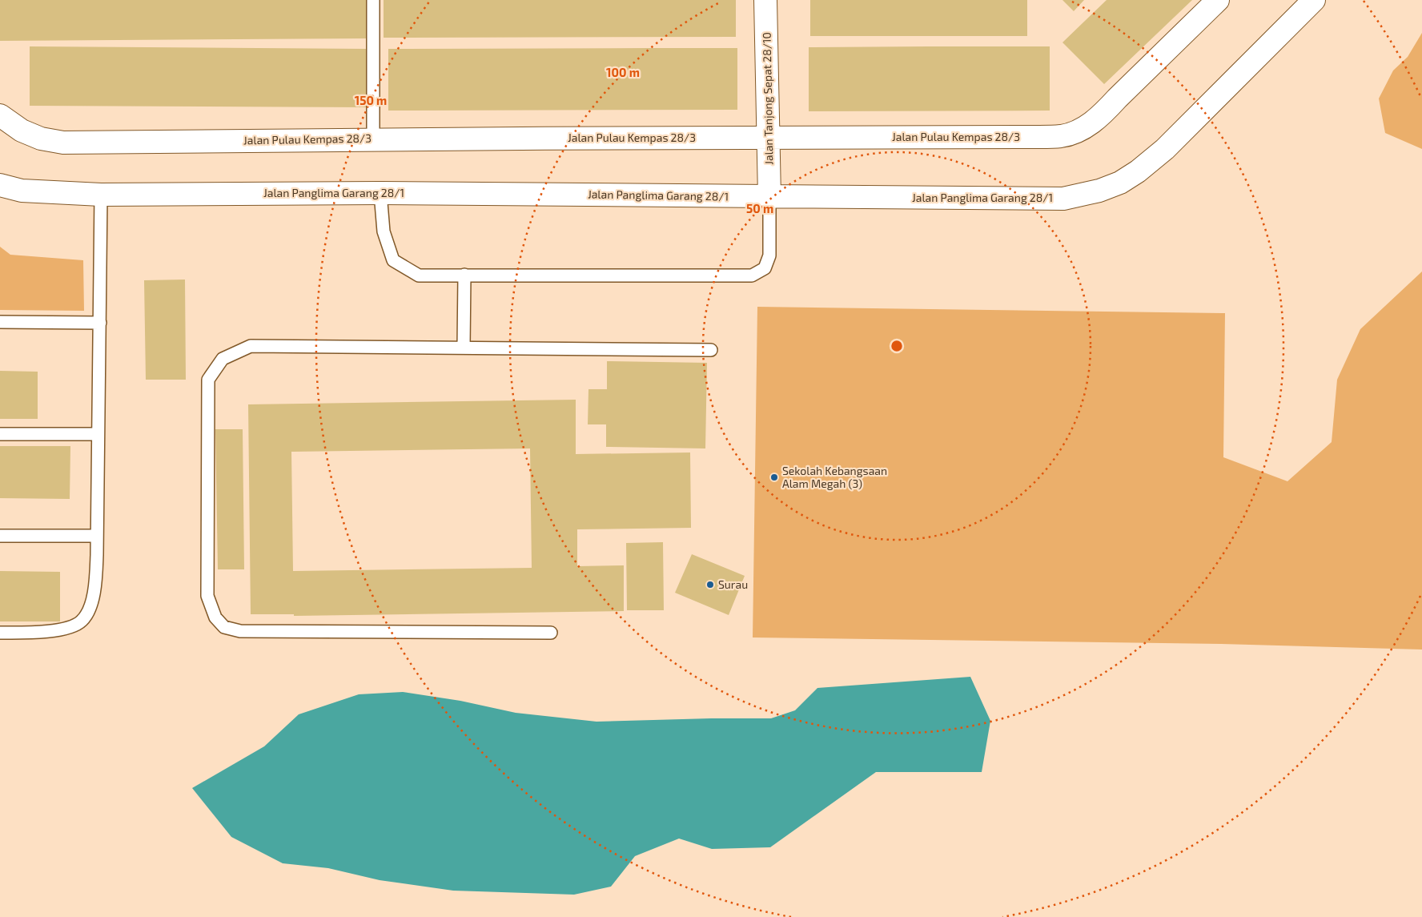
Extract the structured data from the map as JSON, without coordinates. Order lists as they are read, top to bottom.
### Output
{
  "streets": {
    "street": ["Jalan Tanjong Sepat 28/10", "Jalan Pulau Kempas 28/3", "Jalan Panglima Garang 28/1"]
  },
  "crossings": [
    ["Jalan Tanjong Sepat 28/10", "Jalan Pulau Kempas 28/3"],
    ["Jalan Tanjong Sepat 28/10", "Jalan Panglima Garang 28/1"]
  ],
  "places": ["Sekolah Kebangsaan Alam Megah (3)", "Surau"],
  "rings": ["100 m", "150 m", "50 m"]
}
